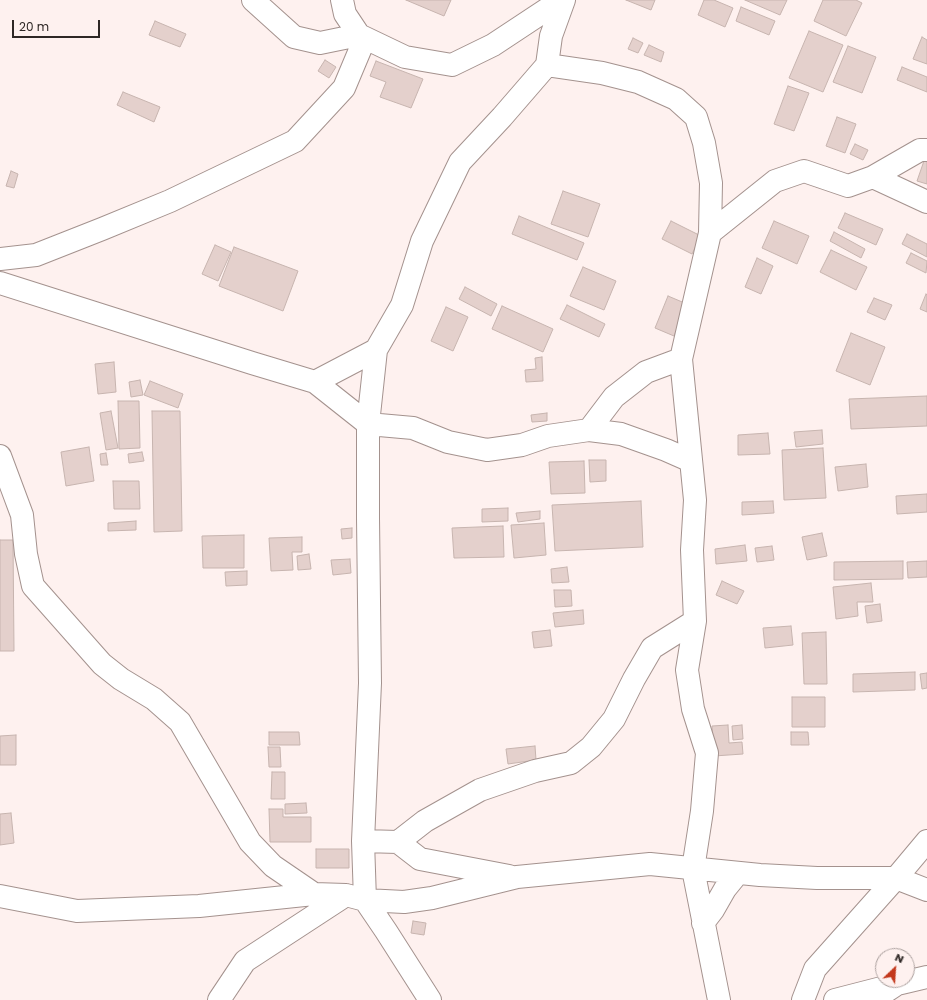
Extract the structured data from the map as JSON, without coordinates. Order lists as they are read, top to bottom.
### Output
{
  "scale_bar": "20 m",
  "north": "top right"
}
